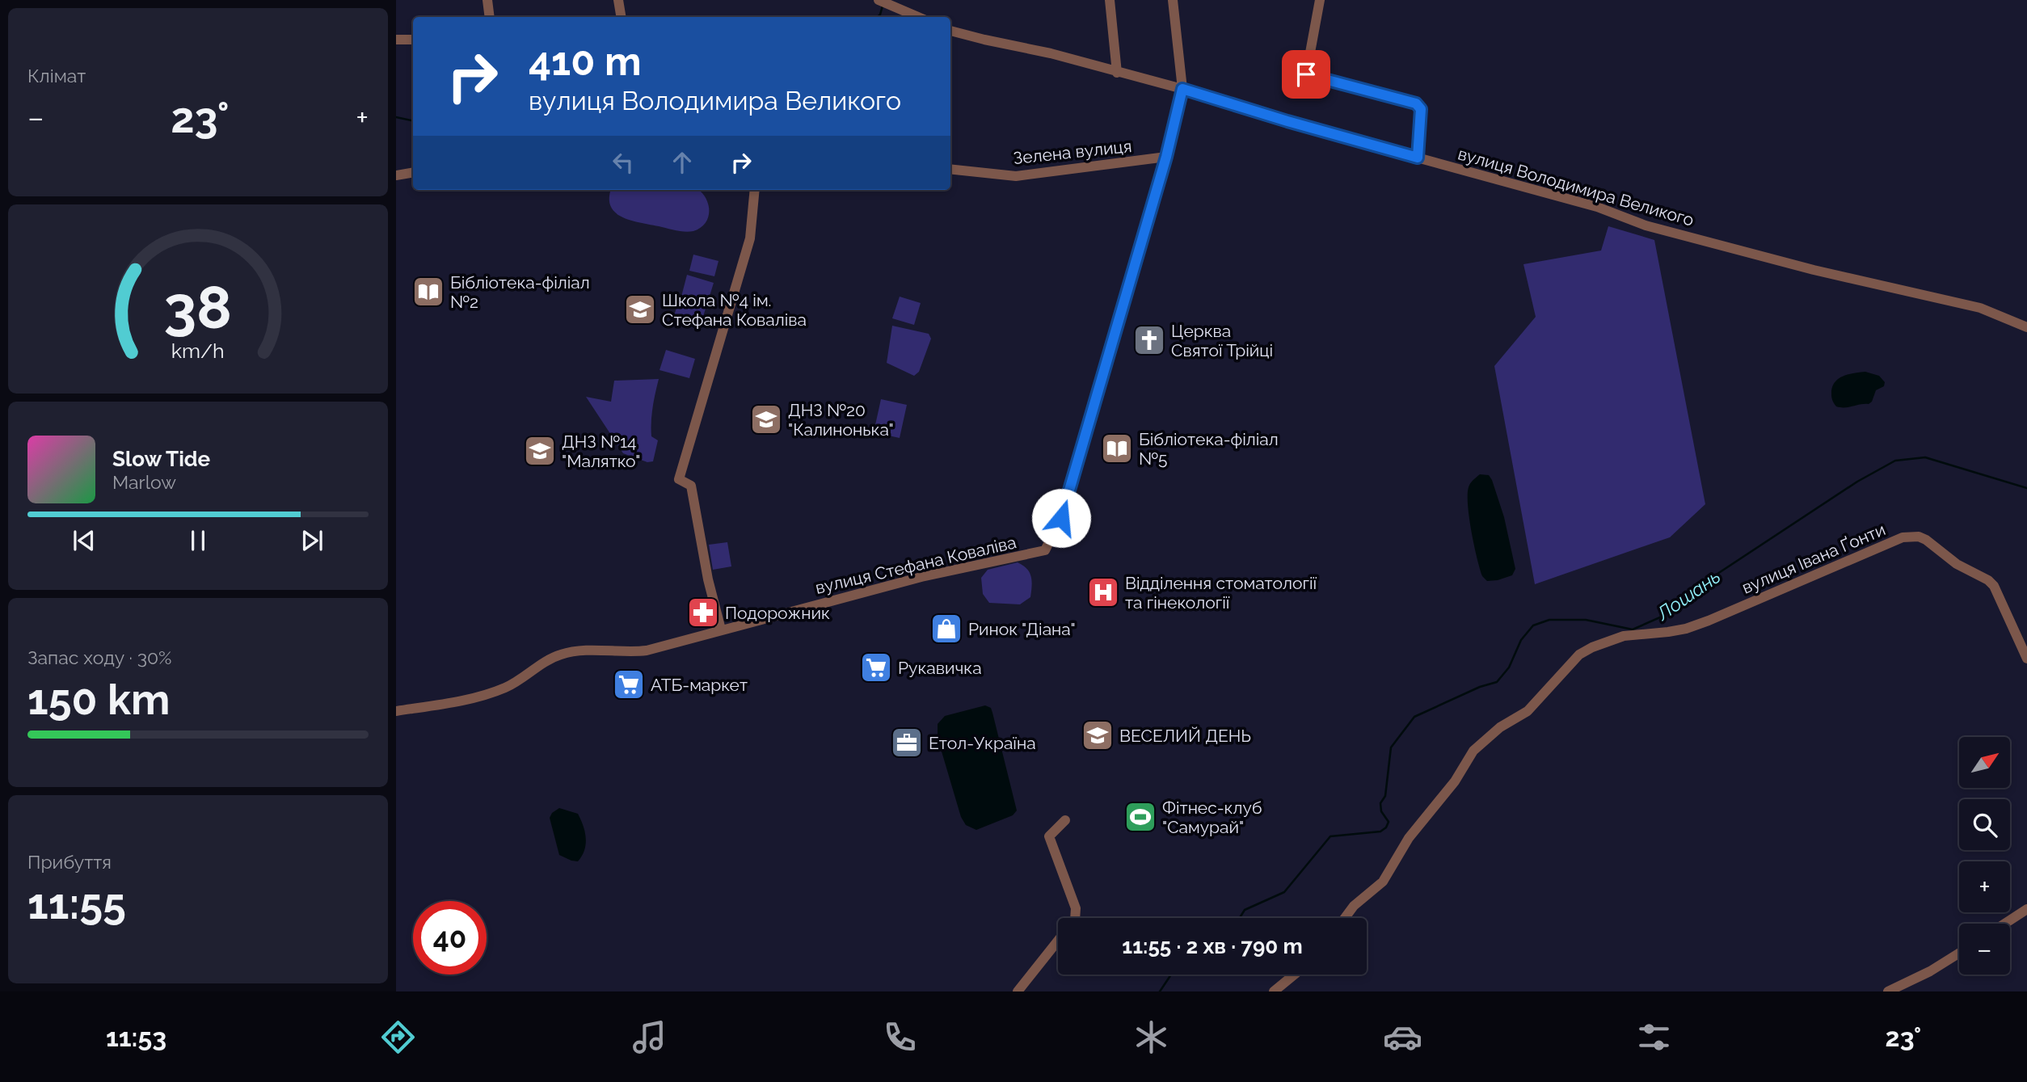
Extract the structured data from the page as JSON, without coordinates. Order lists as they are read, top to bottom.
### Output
{
  "streets": {
    "street": [
      "Зелена вулиця",
      "вулиця Володимира Великого",
      "вулиця Івана Ґонти",
      "вулиця Стефана Коваліва"
    ]
  },
  "crossings": [
    ["Зелена вулиця", "вулиця Стефана Коваліва"],
    ["вулиця Володимира Великого", "вулиця Стефана Коваліва"]
  ],
  "water": ["Лошань"],
  "places": {
    "library": ["Бібліотека-філіал №2", "Бібліотека-філіал №5"],
    "school or university": [
      "Школа №4 ім. Стефана Коваліва",
      "ДНЗ №20 \"Калинонька\"",
      "ДНЗ №14 \"Малятко\"",
      "ВЕСЕЛИЙ ДЕНЬ"
    ],
    "church": ["Церква Святої Трійці"],
    "hospital": ["Відділення стоматології та гінекології"],
    "pharmacy": ["Подорожник"],
    "shop": ["Ринок \"Діана\""],
    "supermarket": ["Рукавичка", "АТБ-маркет"],
    "office": ["Етол-Україна"],
    "sports": ["Фітнес-клуб \"Самурай\""]
  },
  "north": "top right",
  "page": {
    "tile": [
      "Клімат",
      ["Запас ходу · 30%", "150 km"],
      ["Прибуття", "11:55"]
    ],
    "turn": ["410 m", "вулиця Володимира Великого"],
    "heat": ["−", "23°", "+"],
    "song": ["Slow Tide", "Marlow"],
    "map_buttons": ["+", "−"],
    "limit": "40",
    "trip": "11:55 · 2 хв · 790 m",
    "tabs": ["11:53", "23°"],
    "gauge": ["38", "km/h"]
  }
}
